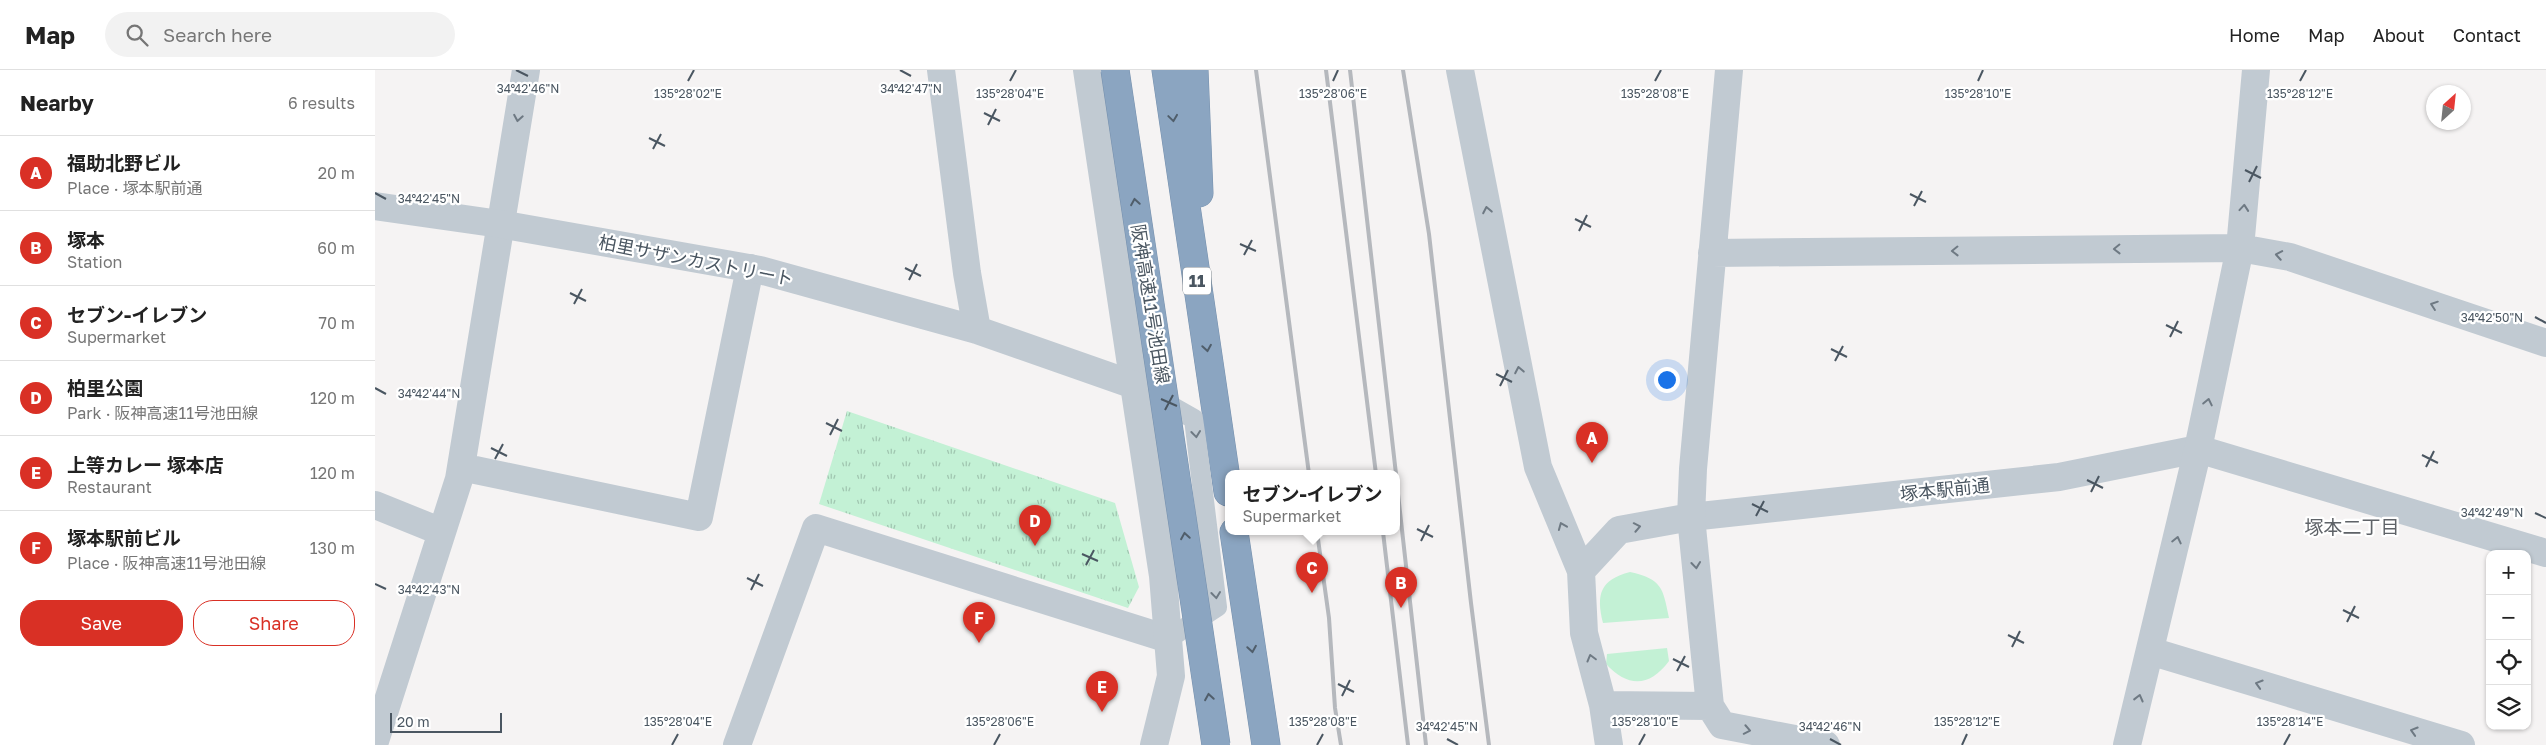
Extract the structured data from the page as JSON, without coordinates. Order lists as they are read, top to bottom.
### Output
{
  "streets": {
    "highway": ["11", "阪神高速11号池田線"],
    "street": ["柏里サザンカストリート", "塚本駅前通"]
  },
  "districts": ["塚本二丁目"],
  "scale_bar": "20 m",
  "north": "top right",
  "page": {
    "header": "Map",
    "search": "Search here",
    "nav": [
      "Home",
      "Map",
      "About",
      "Contact"
    ],
    "heading": ["Nearby", "6 results"],
    "list": [
      {
        "mark": "A",
        "name": "福助北野ビル",
        "note": "Place · 塚本駅前通",
        "value": "20 m"
      },
      {
        "mark": "B",
        "name": "塚本",
        "note": "Station",
        "value": "60 m"
      },
      {
        "mark": "C",
        "name": "セブン-イレブン",
        "note": "Supermarket",
        "value": "70 m"
      },
      {
        "mark": "D",
        "name": "柏里公園",
        "note": "Park · 阪神高速11号池田線",
        "value": "120 m"
      },
      {
        "mark": "E",
        "name": "上等カレー 塚本店",
        "note": "Restaurant",
        "value": "120 m"
      },
      {
        "mark": "F",
        "name": "塚本駅前ビル",
        "note": "Place · 阪神高速11号池田線",
        "value": "130 m"
      }
    ],
    "pins": [
      "A",
      "D",
      "C",
      "B",
      "F",
      "E"
    ],
    "popup": ["セブン-イレブン", "Supermarket"],
    "map_buttons": ["+", "−"],
    "buttons": ["Save", "Share"],
    "scale": "20 m"
  },
  "coordinates": [
    "34°42'46\"N",
    "34°42'47\"N",
    "135°28'02\"E",
    "135°28'04\"E",
    "135°28'06\"E",
    "135°28'08\"E",
    "135°28'10\"E",
    "135°28'12\"E",
    "34°42'45\"N",
    "34°42'50\"N",
    "34°42'44\"N",
    "34°42'49\"N",
    "34°42'43\"N",
    "135°28'14\"E"
  ]
}
